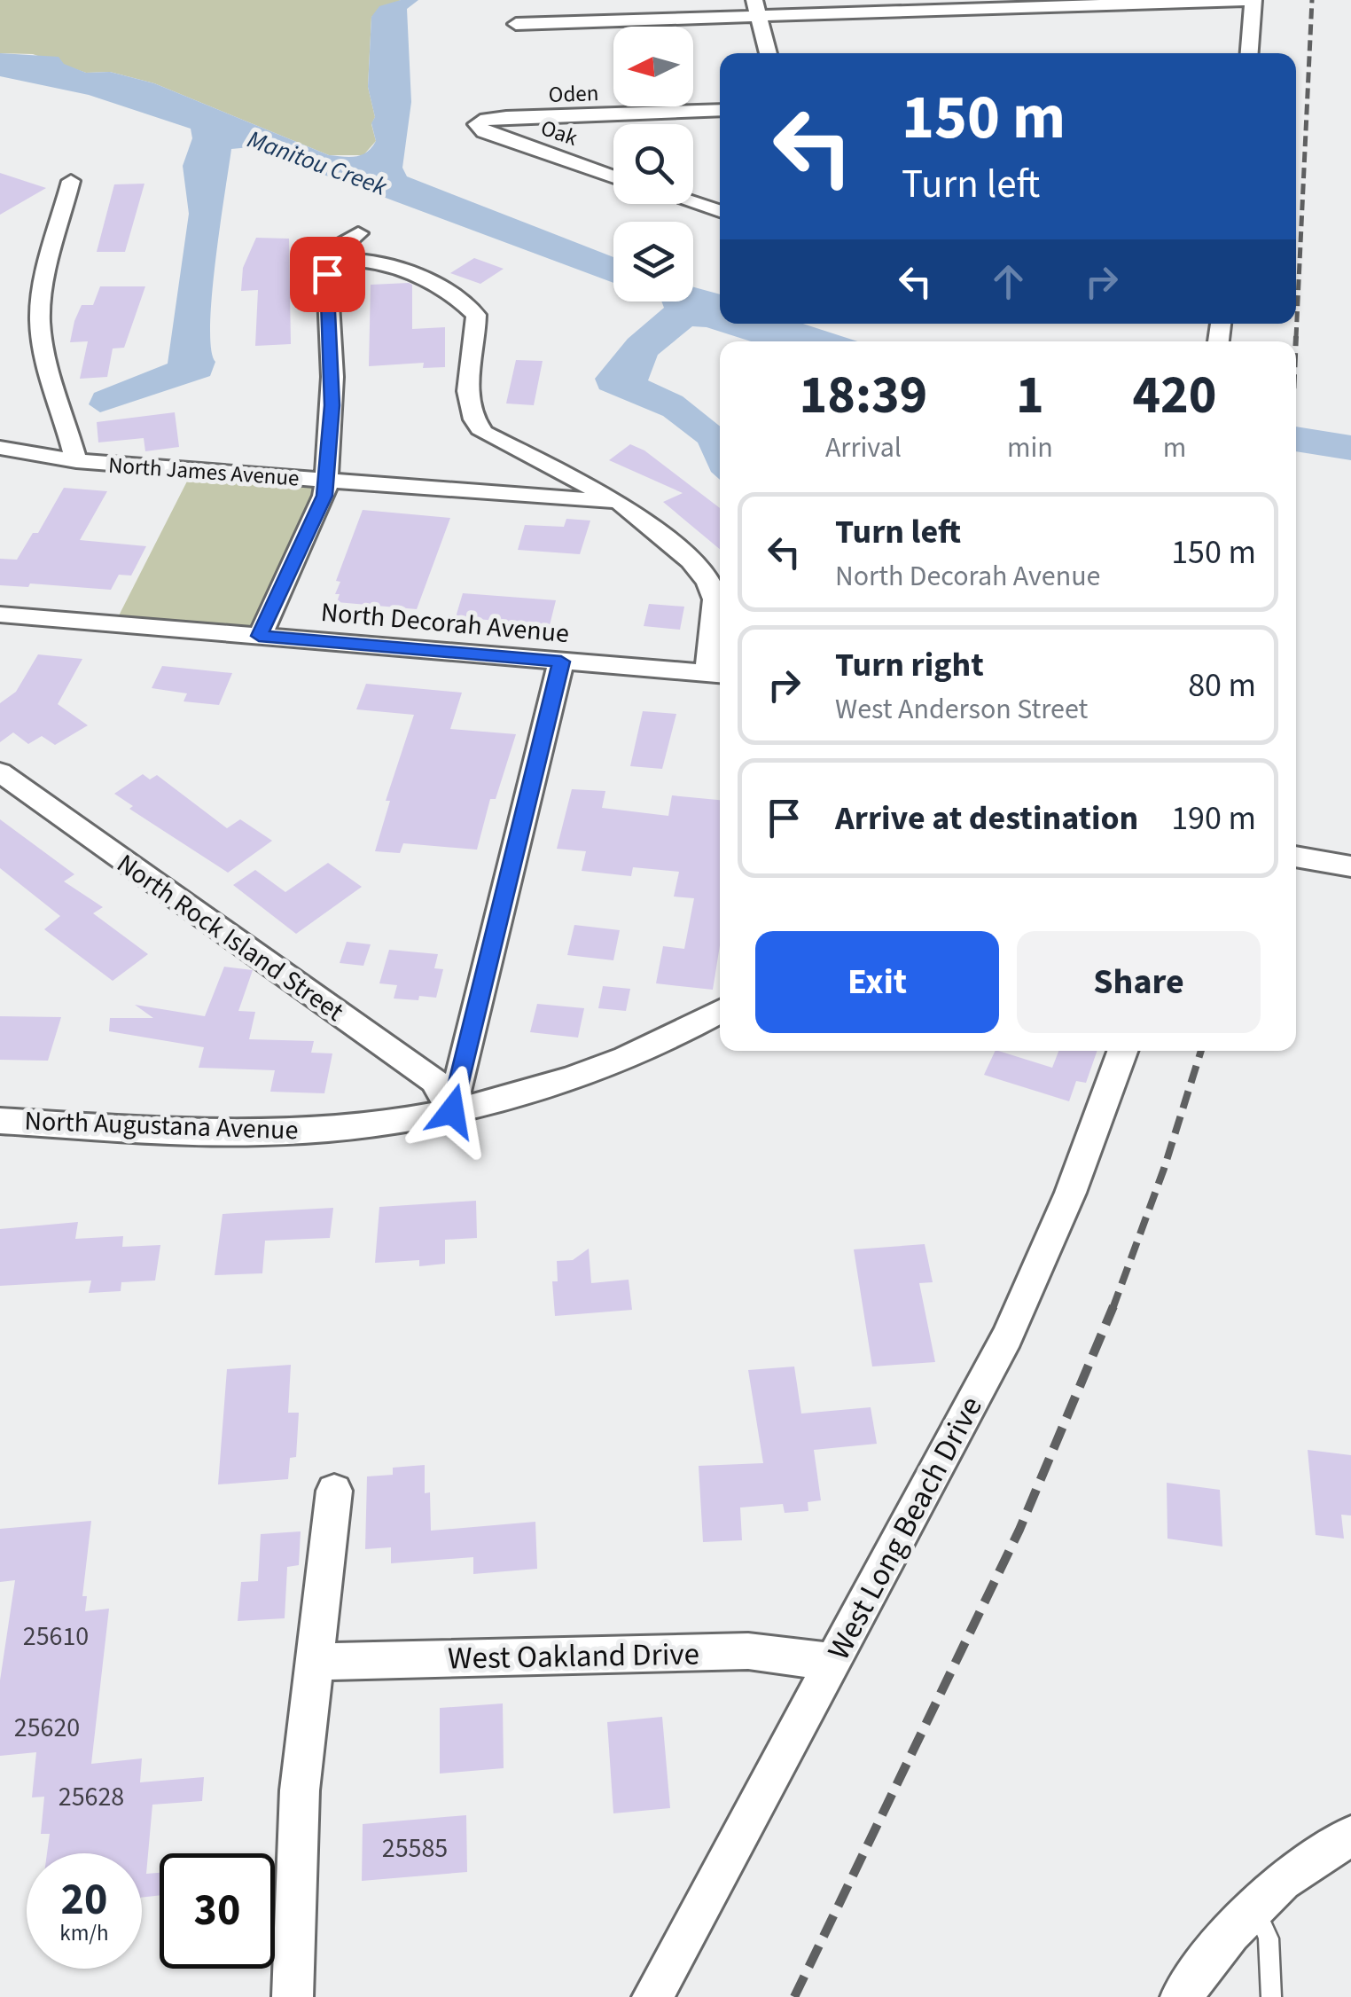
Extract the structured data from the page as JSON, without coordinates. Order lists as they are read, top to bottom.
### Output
{
  "streets": {
    "street": [
      "Oden",
      "Oak",
      "North James Avenue",
      "North Decorah Avenue",
      "North Rock Island Street",
      "North Augustana Avenue",
      "West Long Beach Drive",
      "West Oakland Drive"
    ]
  },
  "crossings": [
    ["Oden", "Oak"],
    ["North Rock Island Street", "North Augustana Avenue"],
    ["West Long Beach Drive", "West Oakland Drive"]
  ],
  "water": ["Manitou Creek"],
  "house_numbers": [
    "25610",
    "25620",
    "25628",
    "25585"
  ],
  "north": "left",
  "page": {
    "turn": ["150 m", "Turn left"],
    "eta": [
      "18:39",
      "Arrival",
      "1",
      "min",
      "420",
      "m"
    ],
    "list": [
      {
        "name": "Turn left",
        "note": "North Decorah Avenue",
        "value": "150 m"
      },
      {
        "name": "Turn right",
        "note": "West Anderson Street",
        "value": "80 m"
      },
      {
        "name": "Arrive at destination",
        "value": "190 m"
      }
    ],
    "buttons": ["Exit", "Share"],
    "speed": "20 km/h",
    "limit": "30"
  }
}
